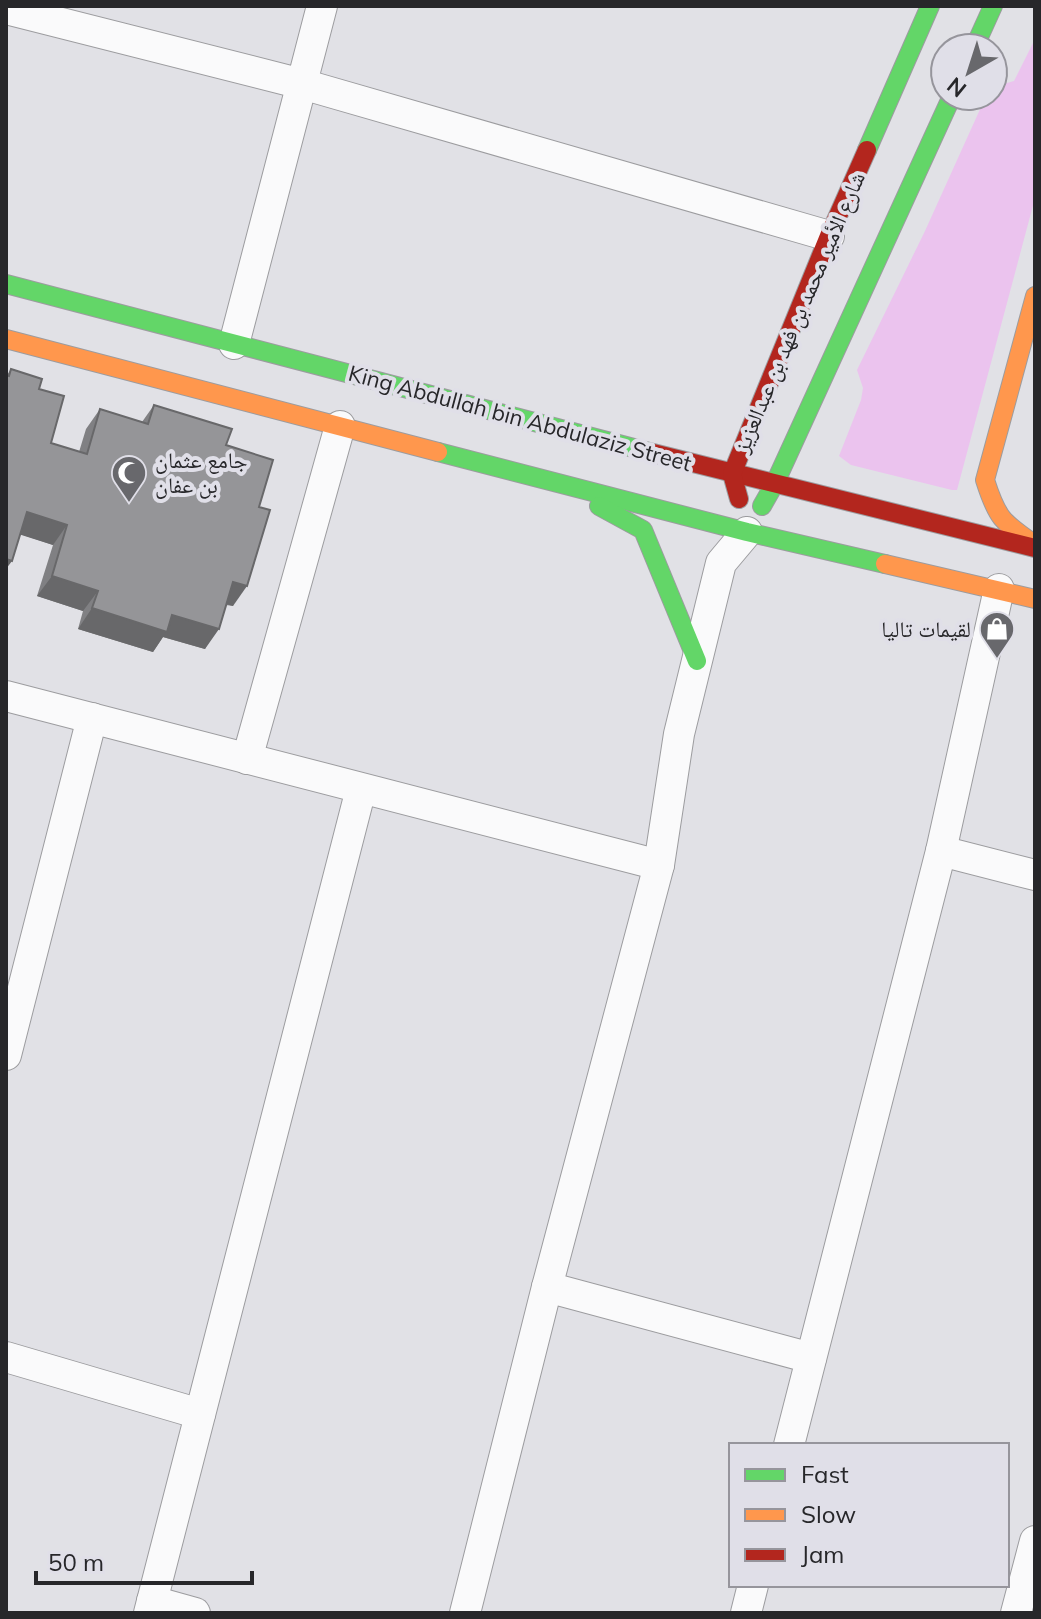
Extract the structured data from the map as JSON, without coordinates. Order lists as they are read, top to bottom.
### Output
{
  "streets": {
    "main road": ["شارع الأمير محمد بن فهد بن عبدالعزيز", "King Abdullah bin Abdulaziz Street"]
  },
  "crossings": [
    ["شارع الأمير محمد بن فهد بن عبدالعزيز", "King Abdullah bin Abdulaziz Street"]
  ],
  "places": {
    "mosque": ["جامع عثمان بن عفان"],
    "shop": ["لقيمات تاليا"]
  },
  "legend": ["Fast", "Slow", "Jam"],
  "scale_bar": "50 m",
  "north": "bottom left"
}
